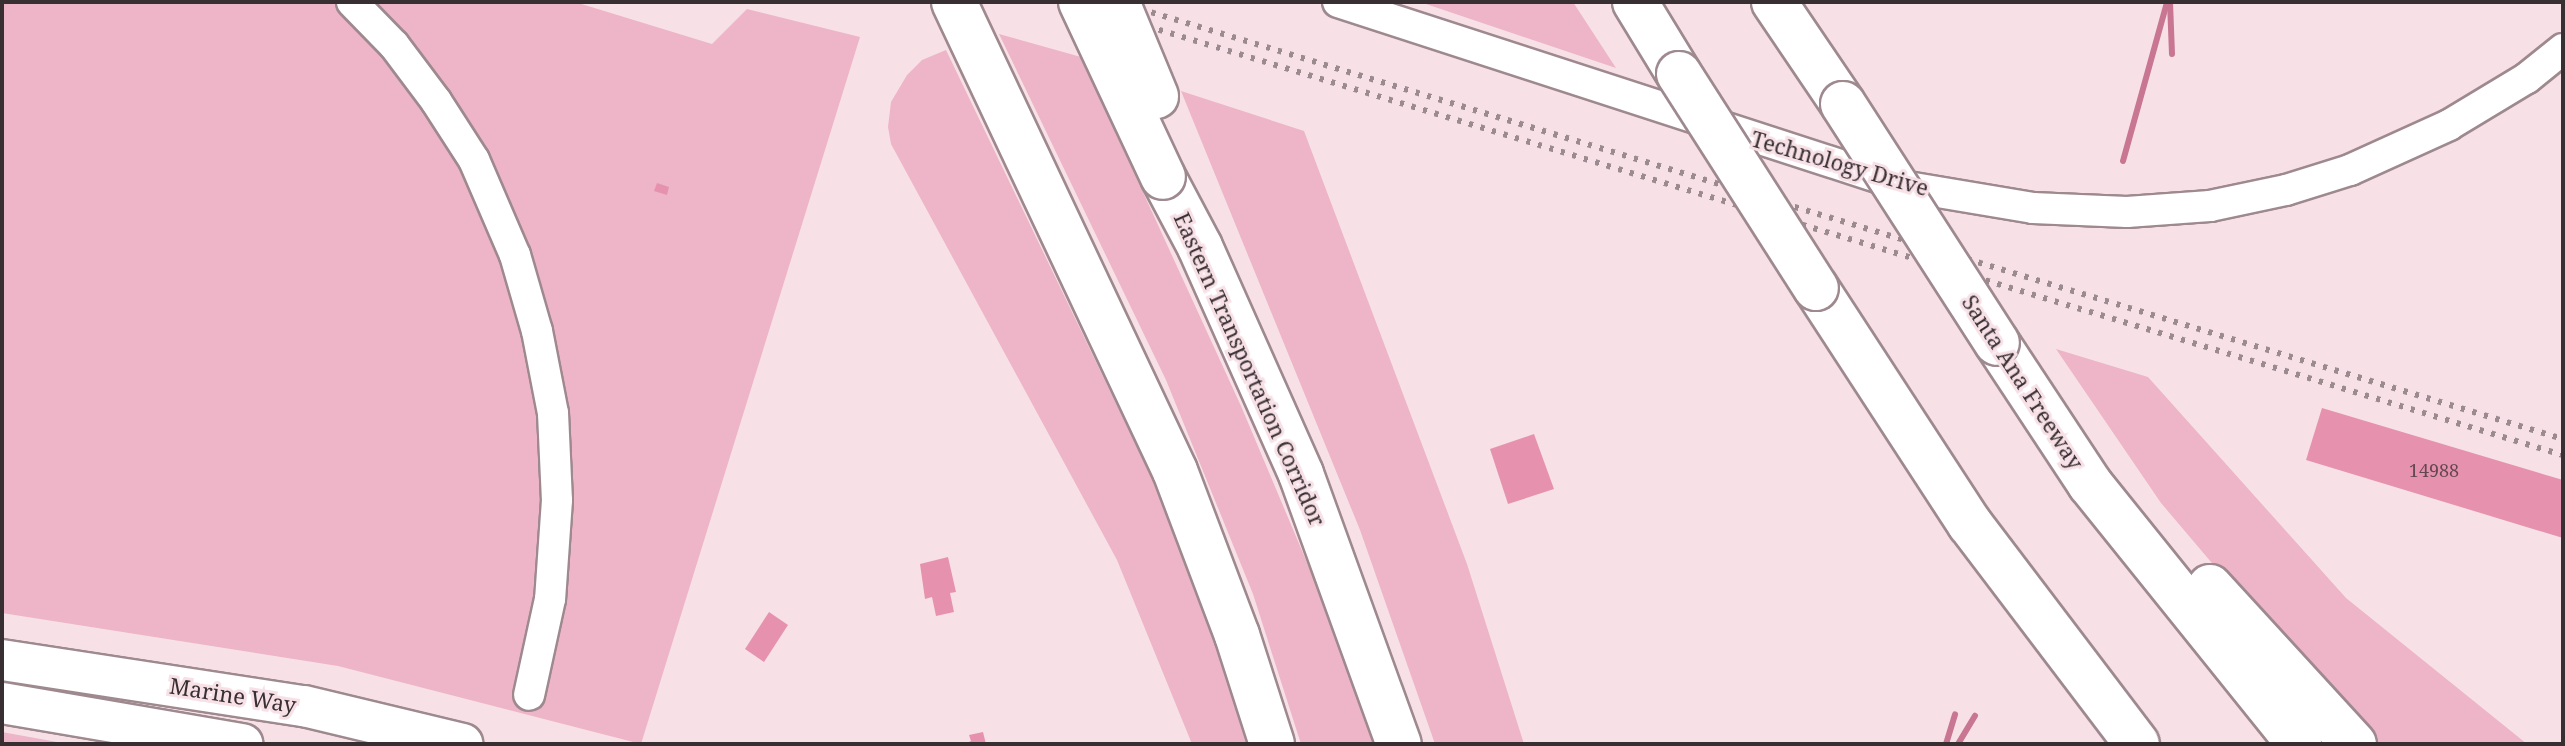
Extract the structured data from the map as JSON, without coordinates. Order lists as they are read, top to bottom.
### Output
{
  "streets": {
    "highway": ["Eastern Transportation Corridor", "Santa Ana Freeway"],
    "main road": ["Marine Way"],
    "street": ["Technology Drive"]
  },
  "house_numbers": ["14988"]
}
